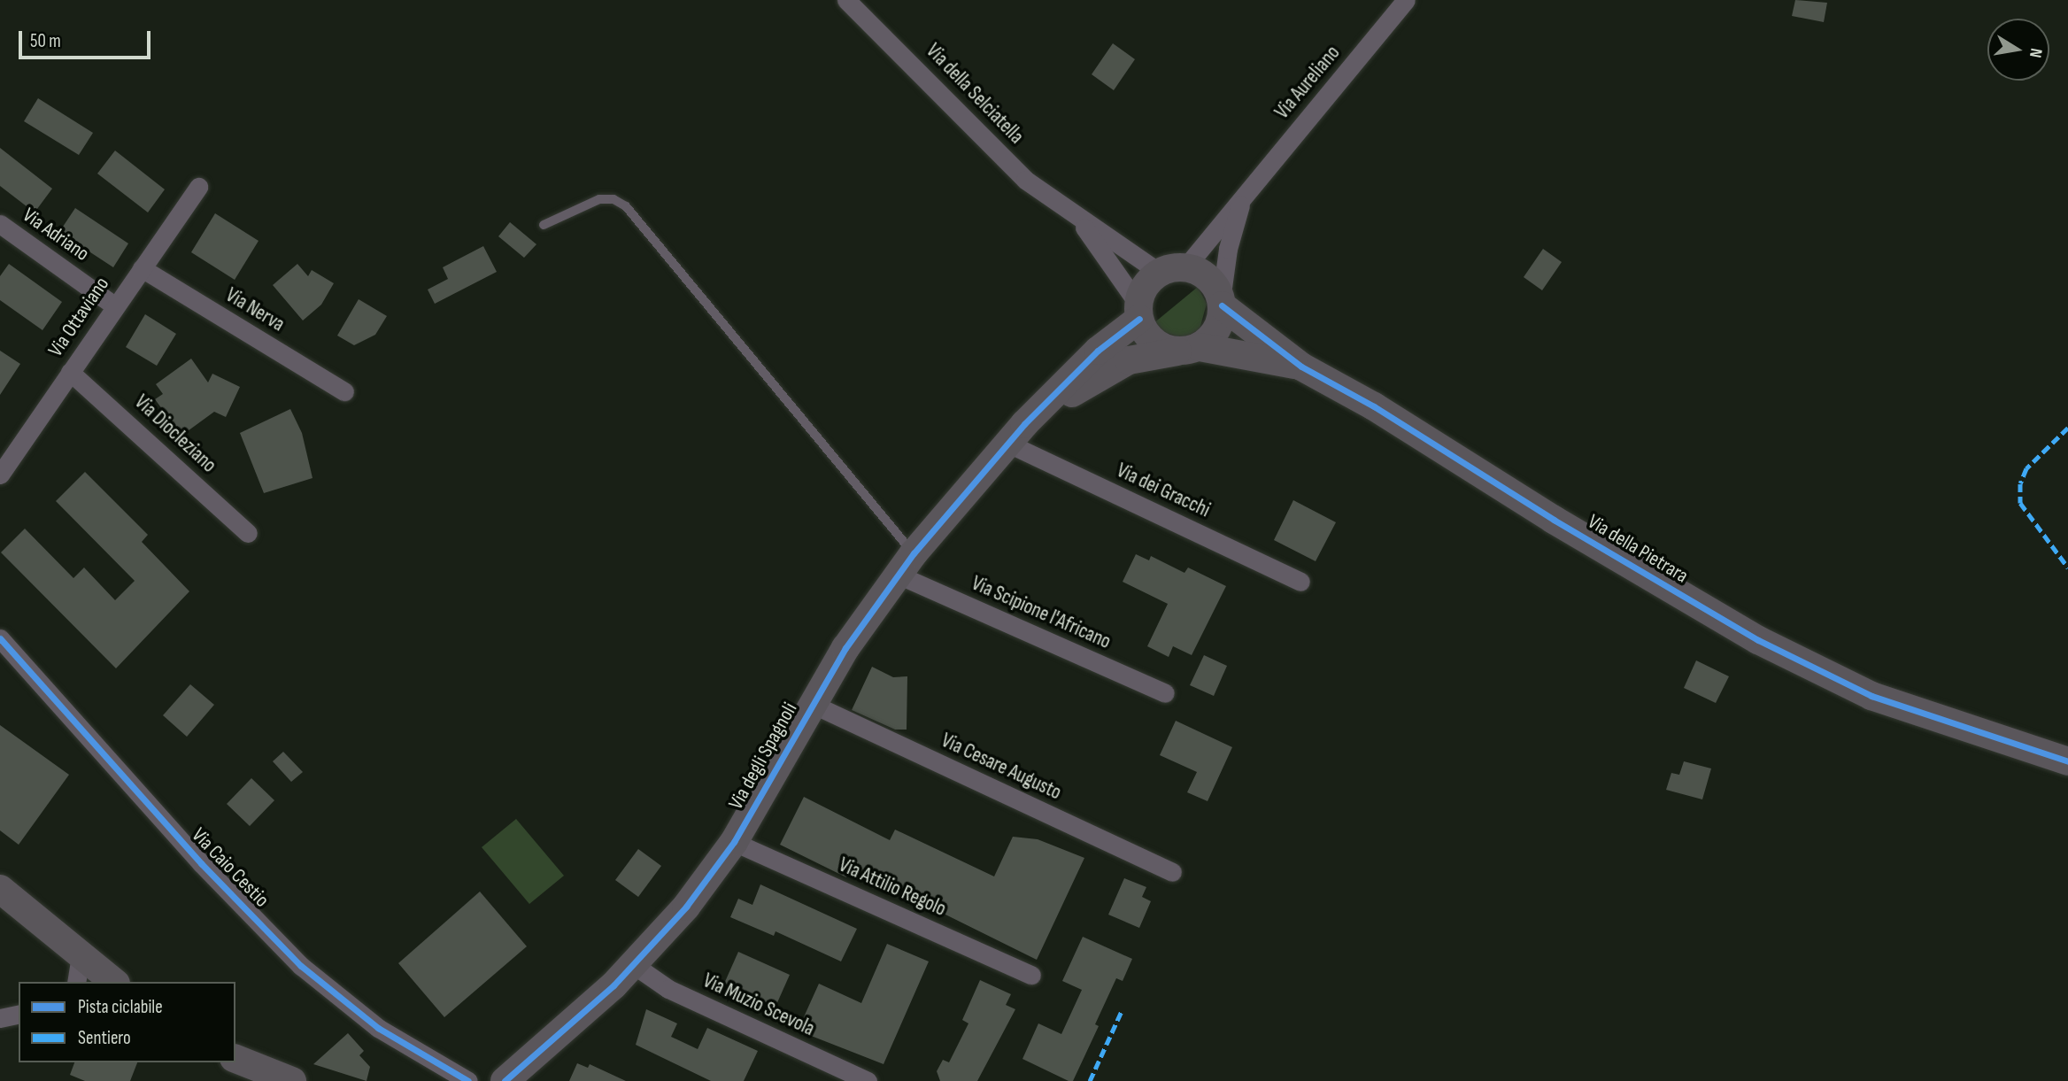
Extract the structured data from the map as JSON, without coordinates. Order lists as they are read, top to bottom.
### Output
{
  "streets": {
    "street": [
      "Via Aureliano",
      "Via della Selciatella",
      "Via Adriano",
      "Via Nerva",
      "Via Ottaviano",
      "Via Diocleziano",
      "Via dei Gracchi",
      "Via della Pietrara",
      "Via Scipione l'Africano",
      "Via degli Spagnoli",
      "Via Cesare Augusto",
      "Via Caio Cestio",
      "Via Attilio Regolo",
      "Via Muzio Scevola"
    ]
  },
  "crossings": [
    ["Via Aureliano", "Via della Selciatella"],
    ["Via Aureliano", "Via della Pietrara"],
    ["Via della Selciatella", "Via della Pietrara"],
    ["Via Adriano", "Via Ottaviano"],
    ["Via Nerva", "Via Ottaviano"],
    ["Via Ottaviano", "Via Diocleziano"],
    ["Via dei Gracchi", "Via della Pietrara"],
    ["Via dei Gracchi", "Via degli Spagnoli"],
    ["Via della Pietrara", "Via degli Spagnoli"],
    ["Via Scipione l'Africano", "Via degli Spagnoli"],
    ["Via degli Spagnoli", "Via Cesare Augusto"],
    ["Via degli Spagnoli", "Via Attilio Regolo"],
    ["Via degli Spagnoli", "Via Muzio Scevola"]
  ],
  "legend": ["Pista ciclabile", "Sentiero"],
  "scale_bar": "50 m",
  "north": "right"
}
